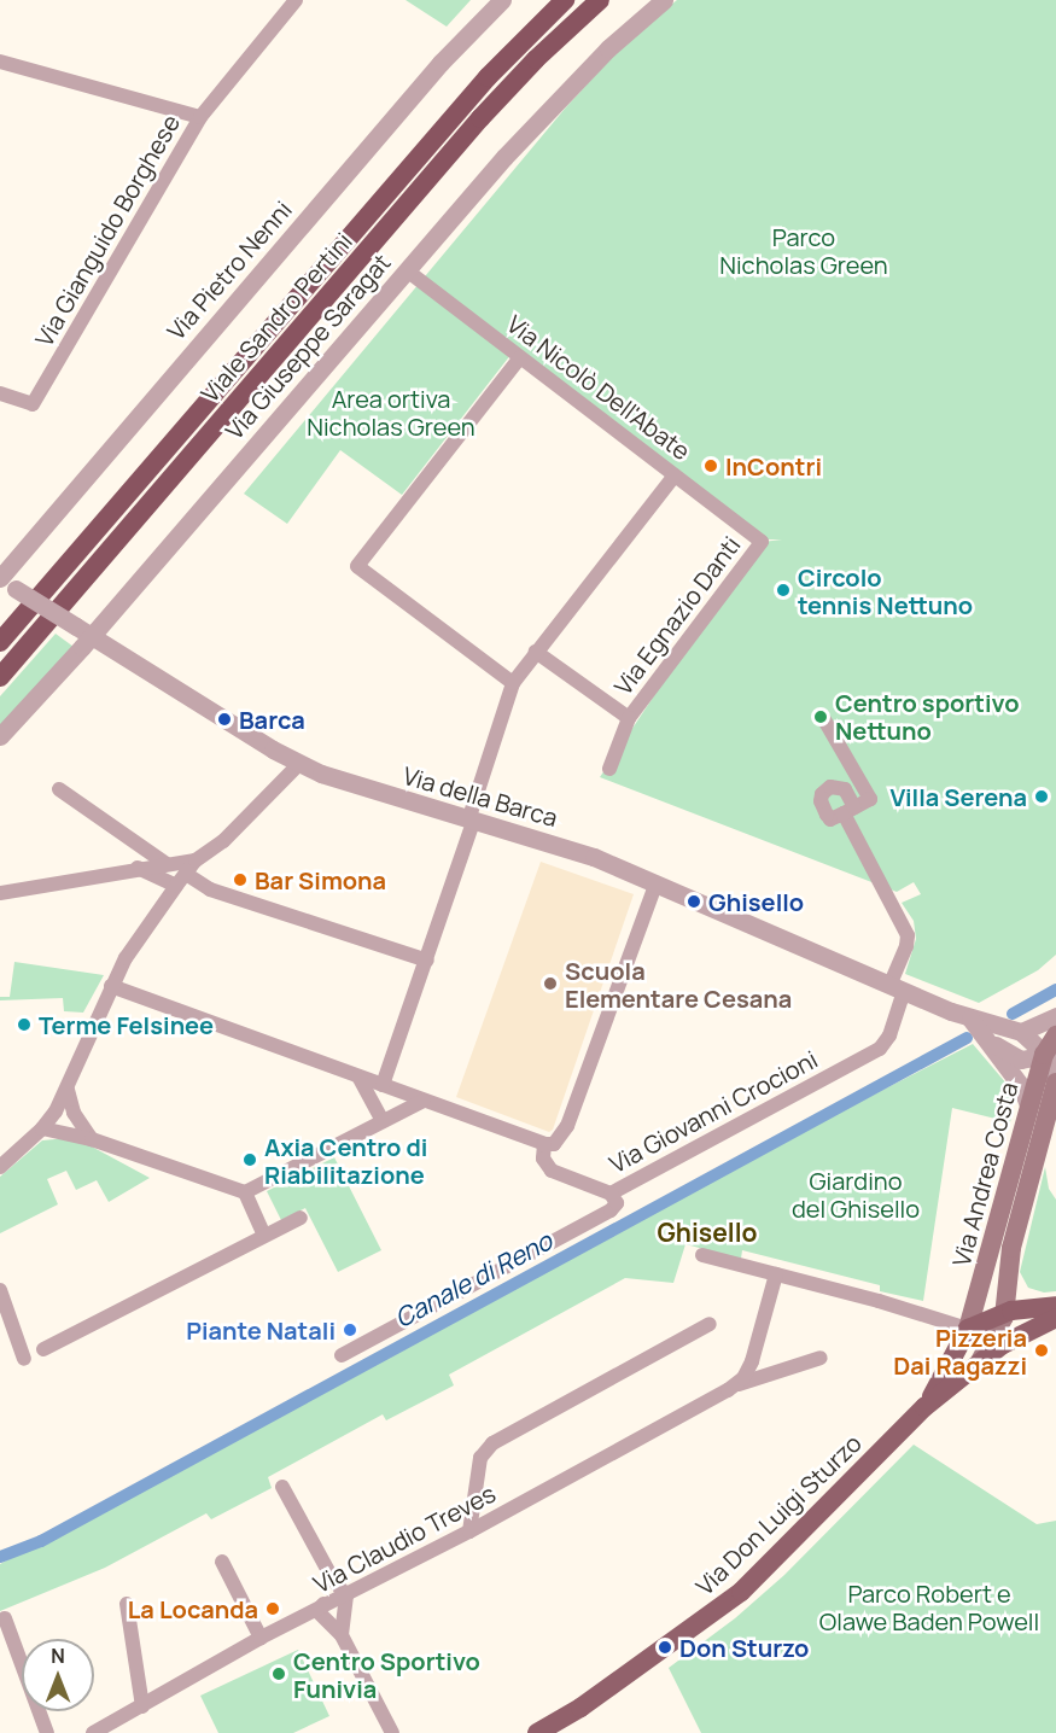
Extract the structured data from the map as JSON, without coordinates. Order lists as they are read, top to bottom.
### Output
{
  "streets": {
    "highway": ["Viale Sandro Pertini"],
    "main road": ["Via Andrea Costa", "Via Don Luigi Sturzo"],
    "street": [
      "Via Gianguido Borghese",
      "Via Pietro Nenni",
      "Via Giuseppe Saragat",
      "Via Nicolò Dell'Abate",
      "Via Egnazio Danti",
      "Via della Barca",
      "Via Giovanni Crocioni",
      "Via Claudio Treves"
    ]
  },
  "crossings": [
    ["Via Pietro Nenni", "Via della Barca"],
    ["Via Giuseppe Saragat", "Via Nicolò Dell'Abate"],
    ["Via Giuseppe Saragat", "Via della Barca"],
    ["Via Nicolò Dell'Abate", "Via Egnazio Danti"],
    ["Via della Barca", "Via Giovanni Crocioni"],
    ["Via della Barca", "Via Andrea Costa"],
    ["Via Andrea Costa", "Via Don Luigi Sturzo"]
  ],
  "districts": ["Ghisello"],
  "water": ["Canale di Reno"],
  "parks": [
    "Parco Nicholas Green",
    "Area ortiva Nicholas Green",
    "Giardino del Ghisello",
    "Parco Robert e Olawe Baden Powell"
  ],
  "places": [
    "InContri",
    "Circolo tennis Nettuno",
    "Centro sportivo Nettuno",
    "Barca",
    "Villa Serena",
    "Bar Simona",
    "Ghisello",
    "Scuola Elementare Cesana",
    "Terme Felsinee",
    "Axia Centro di Riabilitazione",
    "Piante Natali",
    "Pizzeria Dai Ragazzi",
    "La Locanda",
    "Don Sturzo",
    "Centro Sportivo Funivia"
  ],
  "north": "top"
}
